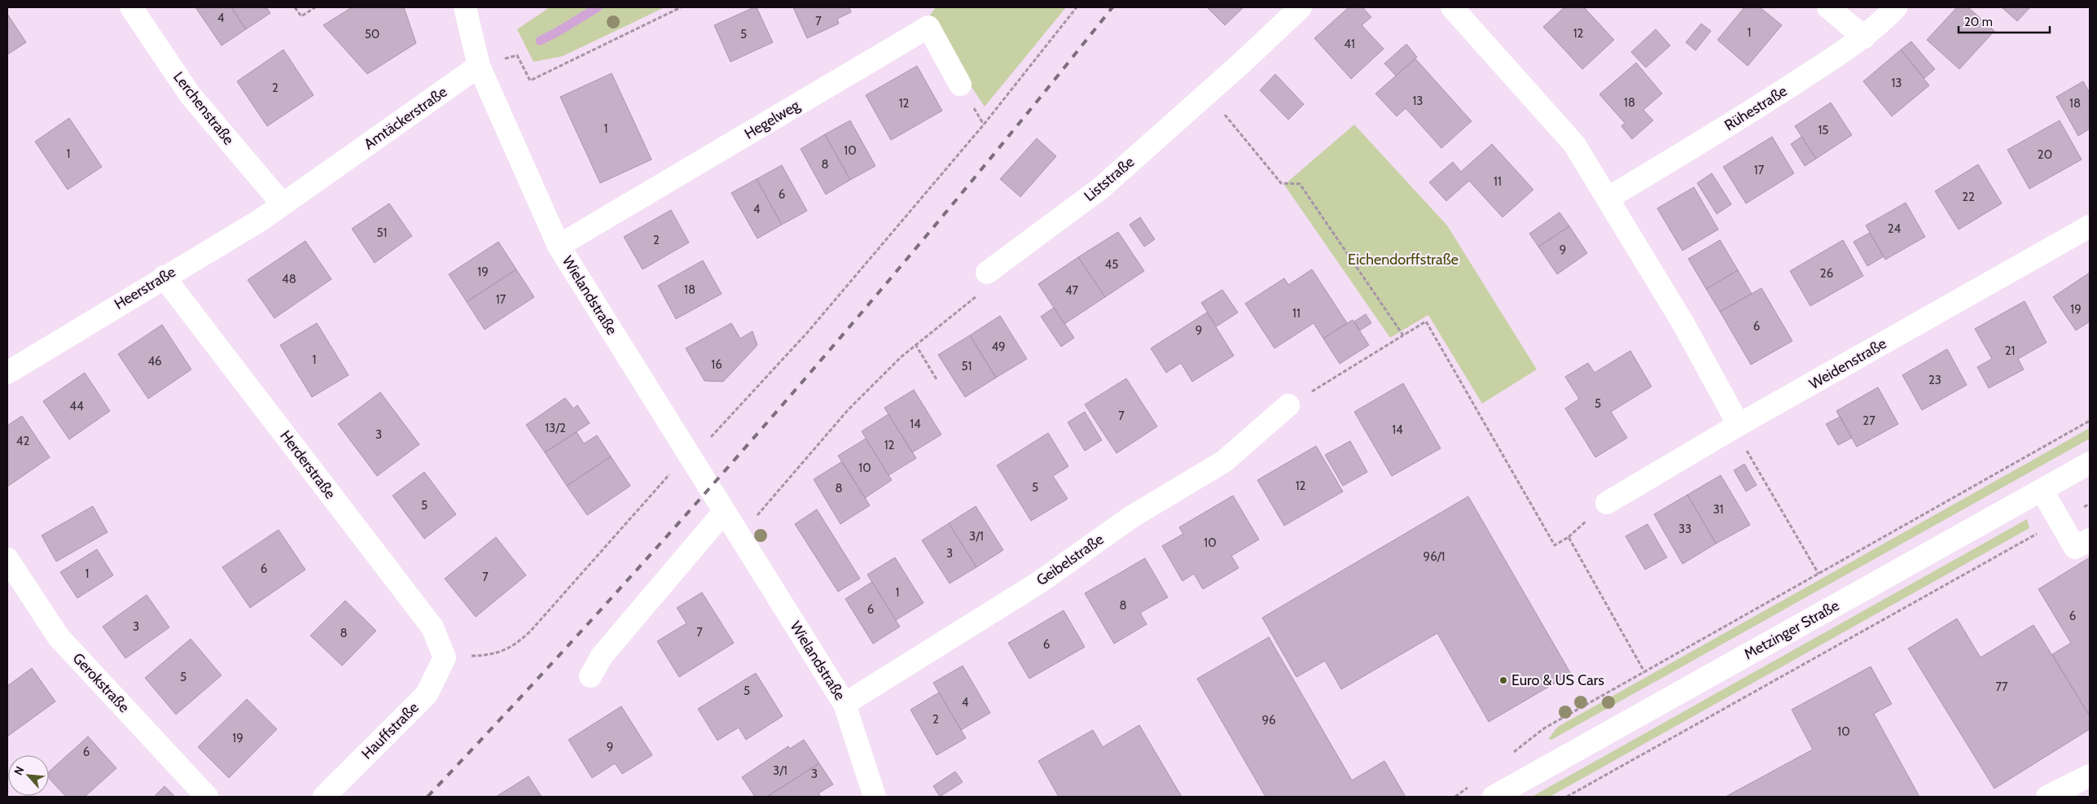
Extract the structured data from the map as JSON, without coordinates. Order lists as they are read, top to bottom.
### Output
{
  "streets": {
    "street": [
      "Lerchenstraße",
      "Rühestraße",
      "Amtäckerstraße",
      "Hegelweg",
      "Liststraße",
      "Heerstraße",
      "Wielandstraße",
      "Weidenstraße",
      "Herderstraße",
      "Geibelstraße",
      "Metzinger Straße",
      "Gerokstraße",
      "Hauffstraße"
    ]
  },
  "crossings": [
    ["Lerchenstraße", "Amtäckerstraße"],
    ["Lerchenstraße", "Heerstraße"],
    ["Amtäckerstraße", "Heerstraße"],
    ["Amtäckerstraße", "Wielandstraße"],
    ["Hegelweg", "Wielandstraße"],
    ["Heerstraße", "Herderstraße"],
    ["Wielandstraße", "Geibelstraße"],
    ["Herderstraße", "Hauffstraße"]
  ],
  "parks": ["Eichendorffstraße"],
  "places": ["Euro & US Cars"],
  "house_numbers": [
    "4",
    "7",
    "1",
    "12",
    "50",
    "5",
    "41",
    "13",
    "2",
    "13",
    "18",
    "12",
    "18",
    "1",
    "15",
    "10",
    "1",
    "20",
    "8",
    "17",
    "11",
    "6",
    "22",
    "4",
    "24",
    "51",
    "2",
    "9",
    "45",
    "19",
    "26",
    "48",
    "18",
    "47",
    "17",
    "19",
    "11",
    "6",
    "9",
    "49",
    "21",
    "1",
    "46",
    "16",
    "51",
    "23",
    "5",
    "44",
    "7",
    "27",
    "14",
    "13/2",
    "14",
    "3",
    "42",
    "12",
    "10",
    "12",
    "5",
    "8",
    "5",
    "31",
    "33",
    "3/1",
    "10",
    "3",
    "96/1",
    "6",
    "1",
    "7",
    "1",
    "8",
    "6",
    "6",
    "3",
    "7",
    "8",
    "6",
    "5",
    "77",
    "5",
    "4",
    "2",
    "96",
    "10",
    "19",
    "9",
    "6",
    "3/1",
    "3"
  ],
  "scale_bar": "20 m",
  "north": "top left"
}
